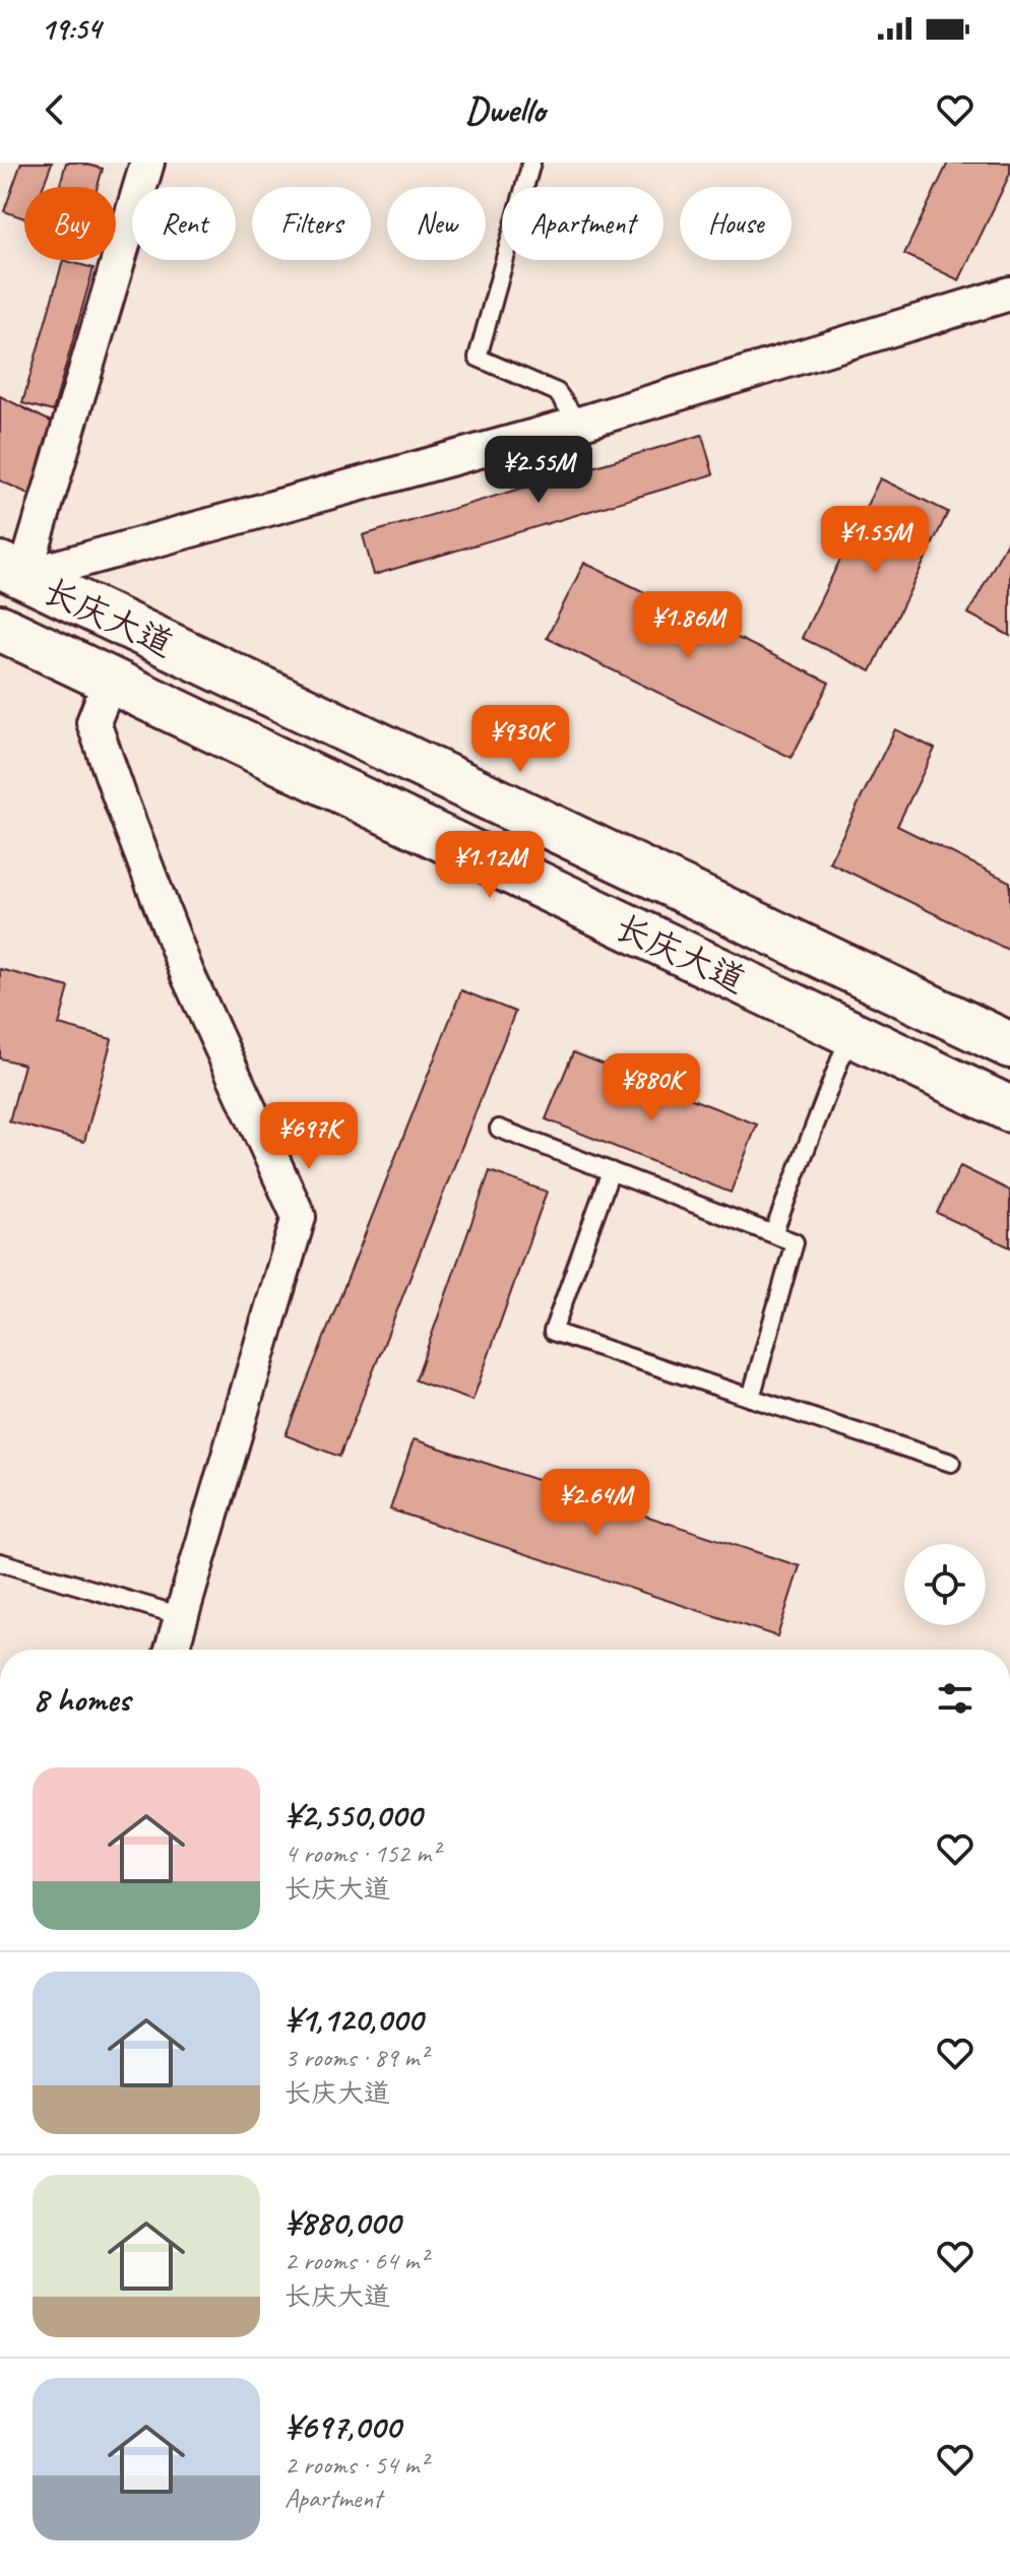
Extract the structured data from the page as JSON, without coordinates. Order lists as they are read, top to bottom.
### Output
{
  "streets": {
    "main road": ["长庆大道"]
  },
  "page": {
    "status": "19:54",
    "header": "Dwello",
    "chip": [
      "Buy",
      "Rent",
      "Filters",
      "New",
      "Apartment",
      "House"
    ],
    "price": [
      "¥2.55M",
      "¥1.55M",
      "¥1.86M",
      "¥930K",
      "¥1.12M",
      "¥880K",
      "¥697K",
      "¥2.64M"
    ],
    "heading": "8 homes",
    "list": [
      {
        "name": "¥2,550,000",
        "note": "4 rooms · 152 m² · 长庆大道"
      },
      {
        "name": "¥1,120,000",
        "note": "3 rooms · 89 m² · 长庆大道"
      },
      {
        "name": "¥880,000",
        "note": "2 rooms · 64 m² · 长庆大道"
      },
      {
        "name": "¥697,000",
        "note": "2 rooms · 54 m² · Apartment"
      }
    ]
  }
}
